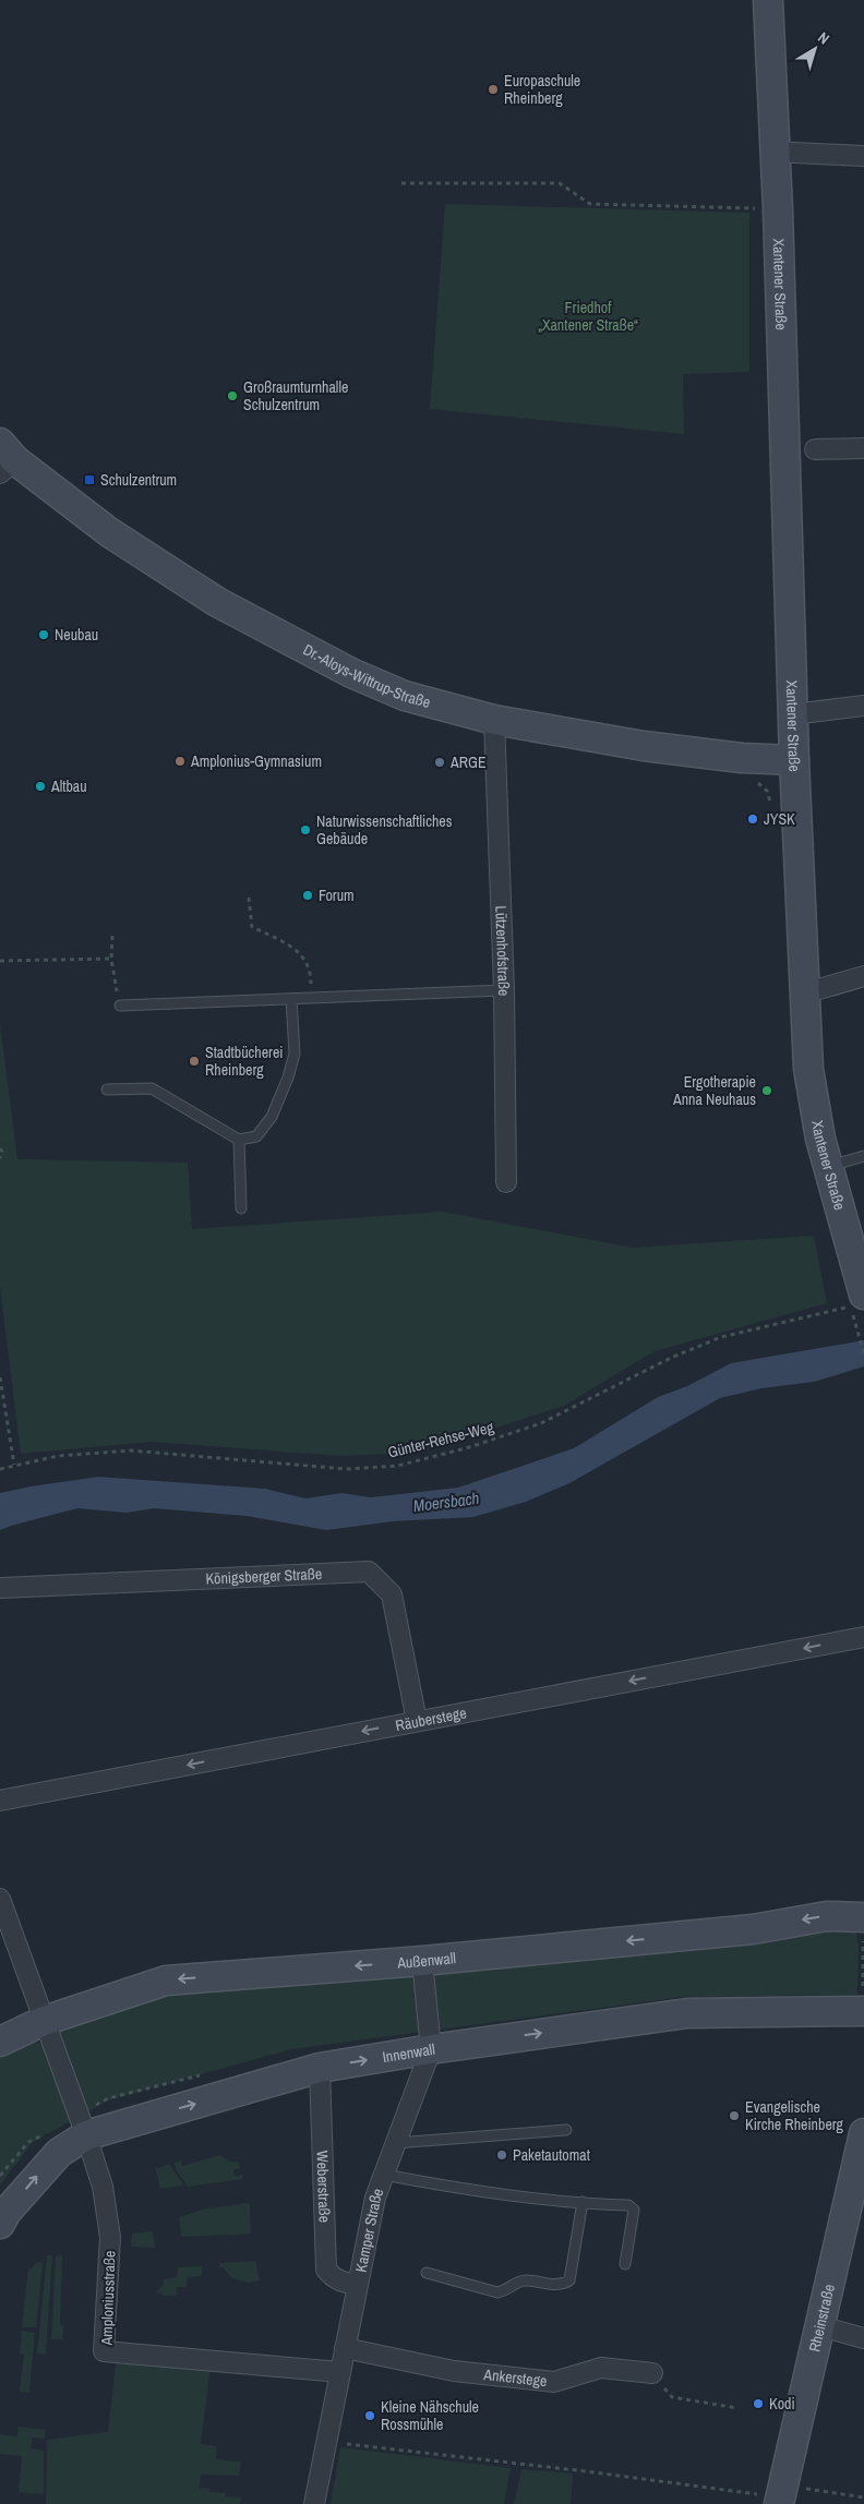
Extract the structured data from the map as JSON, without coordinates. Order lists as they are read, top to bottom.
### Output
{
  "streets": {
    "street": [
      "Xantener Straße",
      "Dr.-Aloys-Wittrup-Straße",
      "Lützenhofstraße",
      "Königsberger Straße",
      "Räuberstege",
      "Außenwall",
      "Innenwall",
      "Weberstraße",
      "Kamper Straße",
      "Amploniusstraße",
      "Rheinstraße",
      "Ankerstege"
    ],
    "path": ["Günter-Rehse-Weg"]
  },
  "crossings": [
    ["Xantener Straße", "Dr.-Aloys-Wittrup-Straße"],
    ["Xantener Straße", "Günter-Rehse-Weg"],
    ["Dr.-Aloys-Wittrup-Straße", "Lützenhofstraße"],
    ["Königsberger Straße", "Räuberstege"],
    ["Außenwall", "Kamper Straße"],
    ["Außenwall", "Amploniusstraße"],
    ["Innenwall", "Weberstraße"],
    ["Innenwall", "Kamper Straße"],
    ["Innenwall", "Amploniusstraße"],
    ["Weberstraße", "Kamper Straße"],
    ["Kamper Straße", "Amploniusstraße"],
    ["Kamper Straße", "Ankerstege"]
  ],
  "one_way": ["Räuberstege", "Außenwall", "Innenwall"],
  "water": ["Moersbach"],
  "parks": ["Friedhof „Xantener Straße“"],
  "places": {
    "other": [
      "Europaschule Rheinberg",
      "Großraumturnhalle Schulzentrum",
      "Neubau",
      "Amplonius-Gymnasium",
      "ARGE",
      "Altbau",
      "JYSK",
      "Naturwissenschaftliches Gebäude",
      "Forum",
      "Stadtbücherei Rheinberg",
      "Ergotherapie Anna Neuhaus",
      "Evangelische Kirche Rheinberg",
      "Paketautomat",
      "Kodi",
      "Kleine Nähschule Rossmühle"
    ],
    "transit": ["Schulzentrum"]
  },
  "north": "top right"
}
